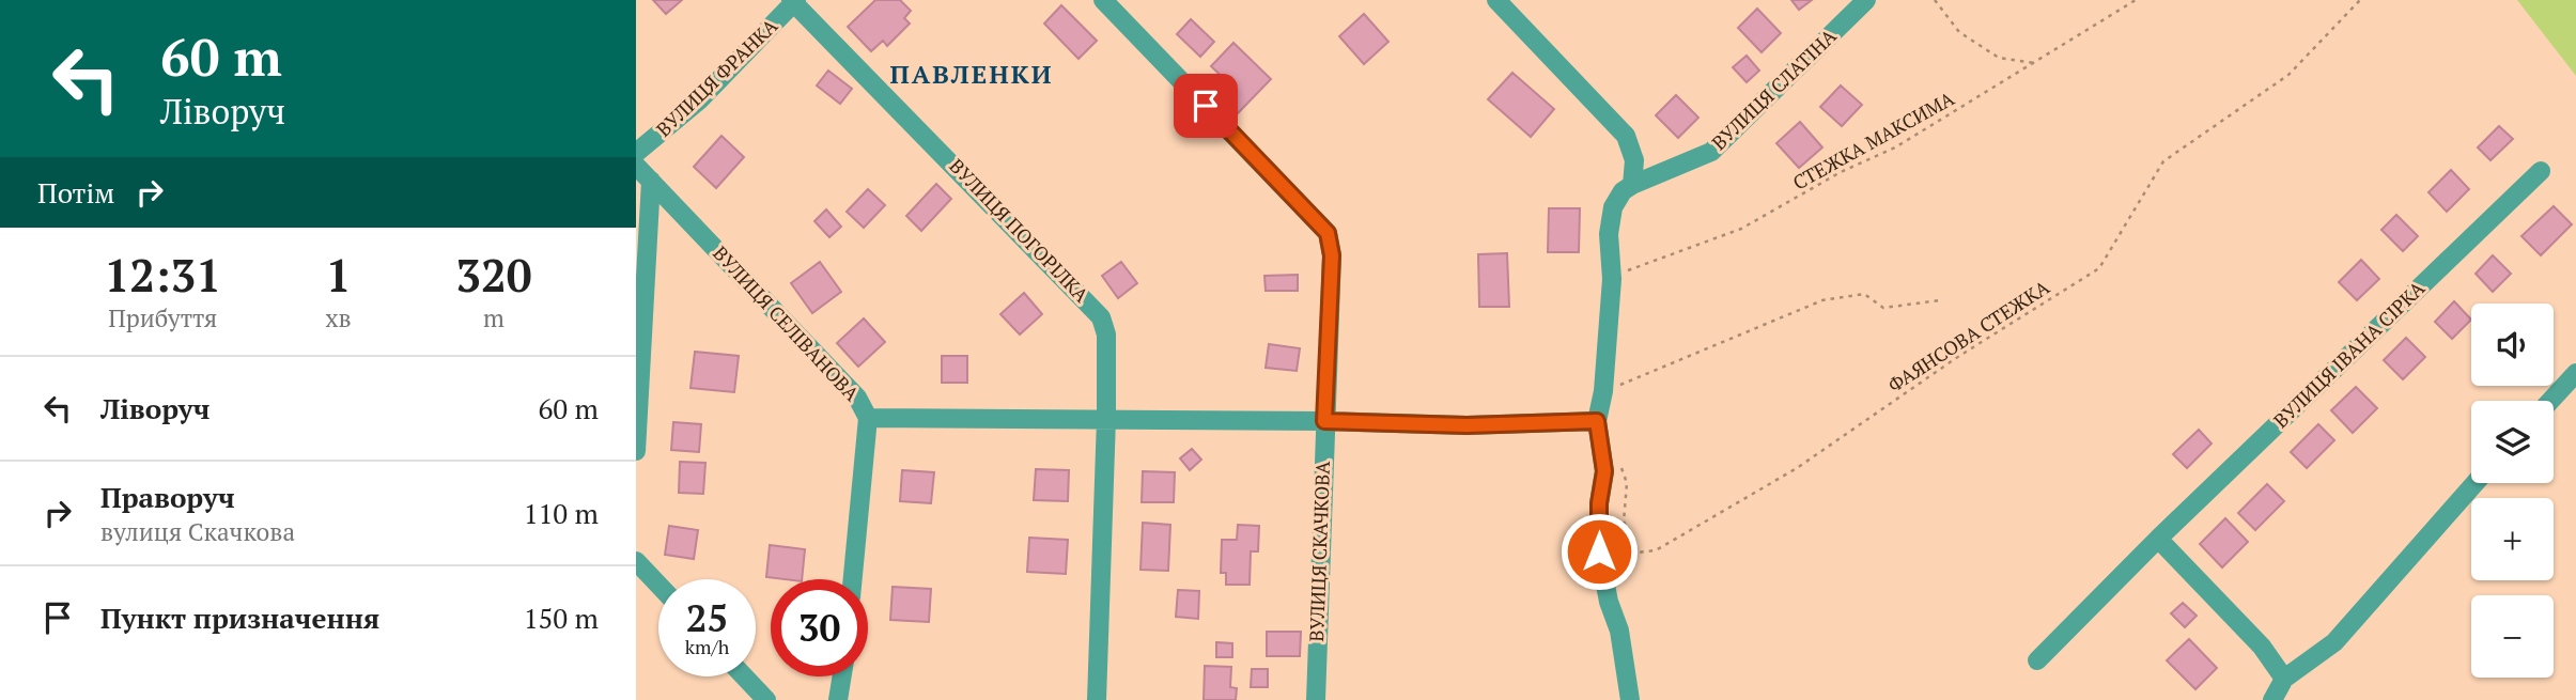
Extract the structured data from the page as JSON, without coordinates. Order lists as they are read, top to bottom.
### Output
{
  "streets": {
    "street": [
      "ВУЛИЦЯ ФРАНКА",
      "ВУЛИЦЯ СЛАТІНА",
      "ВУЛИЦЯ ПОГОРІЛКА",
      "ВУЛИЦЯ СЕЛІВАНОВА",
      "ВУЛИЦЯ ІВАНА СІРКА",
      "ВУЛИЦЯ СКАЧКОВА"
    ],
    "path": ["СТЕЖКА МАКСИМА", "ФАЯНСОВА СТЕЖКА"]
  },
  "crossings": [
    ["ВУЛИЦЯ ФРАНКА", "ВУЛИЦЯ ПОГОРІЛКА"]
  ],
  "districts": ["ПАВЛЕНКИ"],
  "page": {
    "turn": ["60 m", "Ліворуч"],
    "then": "Потім",
    "eta": [
      "12:31",
      "Прибуття",
      "1",
      "хв",
      "320",
      "m"
    ],
    "map_buttons": ["+", "−"],
    "list": [
      {
        "name": "Ліворуч",
        "value": "60 m"
      },
      {
        "name": "Праворуч",
        "note": "вулиця Скачкова",
        "value": "110 m"
      },
      {
        "name": "Пункт призначення",
        "value": "150 m"
      }
    ],
    "speed": "25 km/h",
    "limit": "30"
  }
}
